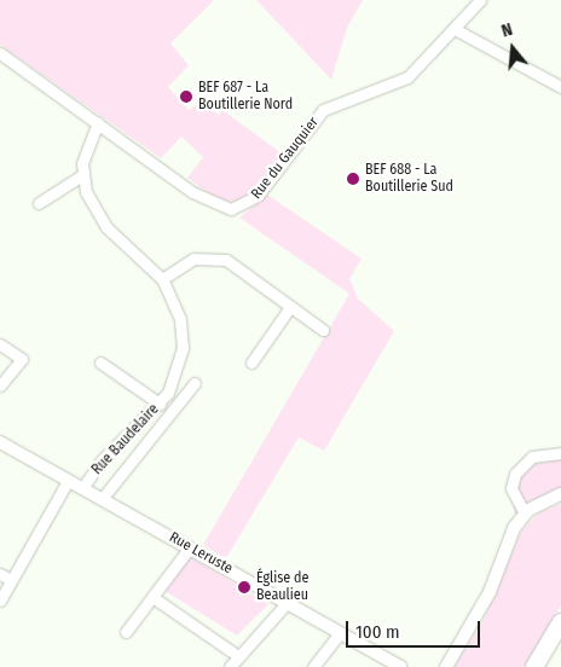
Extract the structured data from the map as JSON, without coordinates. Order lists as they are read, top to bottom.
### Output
{
  "streets": {
    "street": ["Rue du Gauquier", "Rue Baudelaire", "Rue Leruste"]
  },
  "crossings": [
    ["Rue Baudelaire", "Rue Leruste"]
  ],
  "places": ["BEF 687 - La Boutillerie Nord", "BEF 688 - La Boutillerie Sud", "Église de Beaulieu"],
  "scale_bar": "100 m",
  "north": "top"
}
